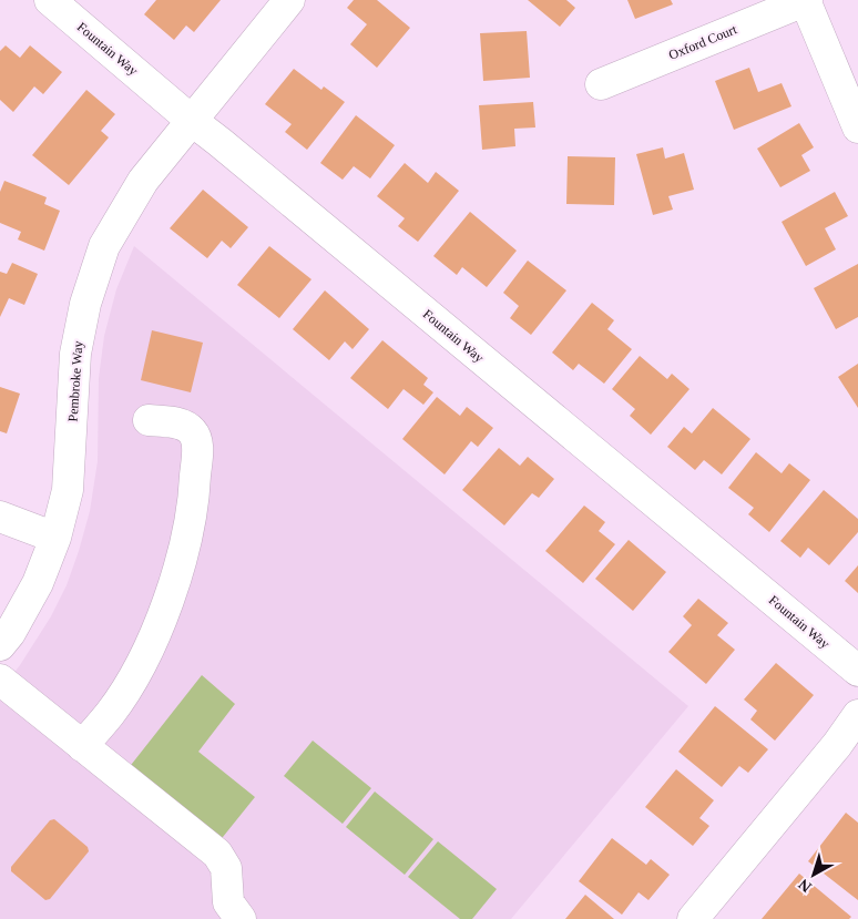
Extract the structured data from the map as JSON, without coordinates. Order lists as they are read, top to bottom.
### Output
{
  "streets": {
    "street": ["Oxford Court", "Fountain Way", "Pembroke Way"]
  },
  "crossings": [
    ["Fountain Way", "Pembroke Way"]
  ],
  "north": "bottom left"
}
